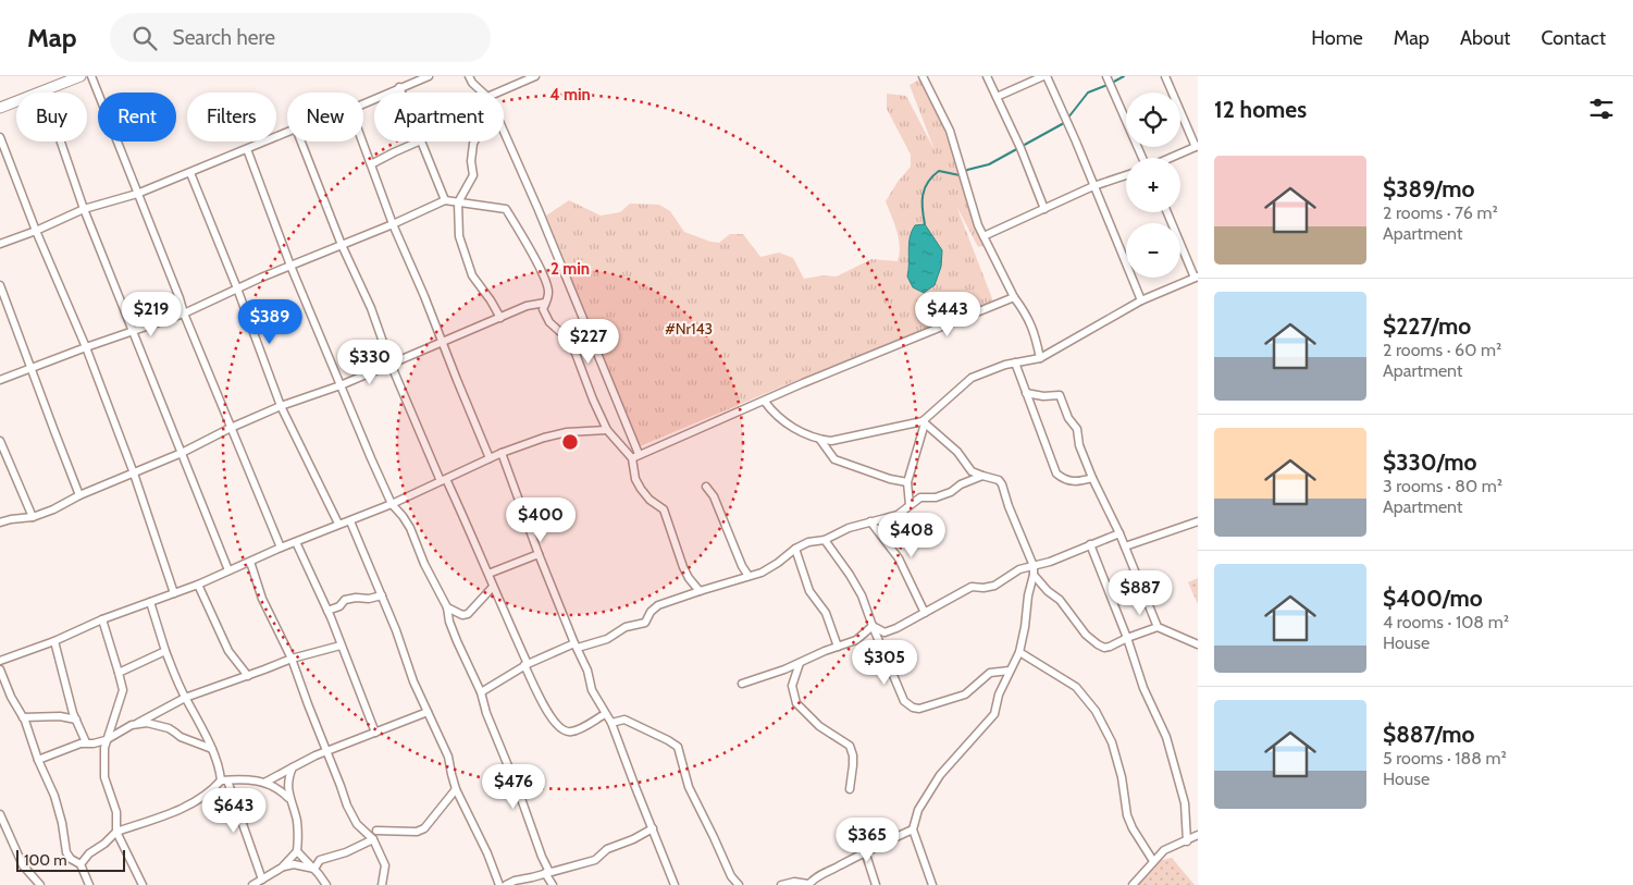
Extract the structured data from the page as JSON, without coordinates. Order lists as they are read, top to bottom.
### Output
{
  "parks": ["#Nr143"],
  "scale_bar": "100 m",
  "page": {
    "header": "Map",
    "search": "Search here",
    "nav": [
      "Home",
      "Map",
      "About",
      "Contact"
    ],
    "heading": "12 homes",
    "map_buttons": ["+", "−"],
    "chip": [
      "Buy",
      "Rent",
      "Filters",
      "New",
      "Apartment"
    ],
    "list": [
      {
        "name": "$389/mo",
        "note": "2 rooms · 76 m² · Apartment"
      },
      {
        "name": "$227/mo",
        "note": "2 rooms · 60 m² · Apartment"
      },
      {
        "name": "$330/mo",
        "note": "3 rooms · 80 m² · Apartment"
      },
      {
        "name": "$400/mo",
        "note": "4 rooms · 108 m² · House"
      },
      {
        "name": "$887/mo",
        "note": "5 rooms · 188 m² · House"
      }
    ],
    "price": [
      "$219",
      "$443",
      "$389",
      "$227",
      "$330",
      "$400",
      "$408",
      "$887",
      "$305",
      "$476",
      "$643",
      "$365"
    ],
    "scale": "100 m"
  },
  "rings": ["4 min", "2 min"]
}
